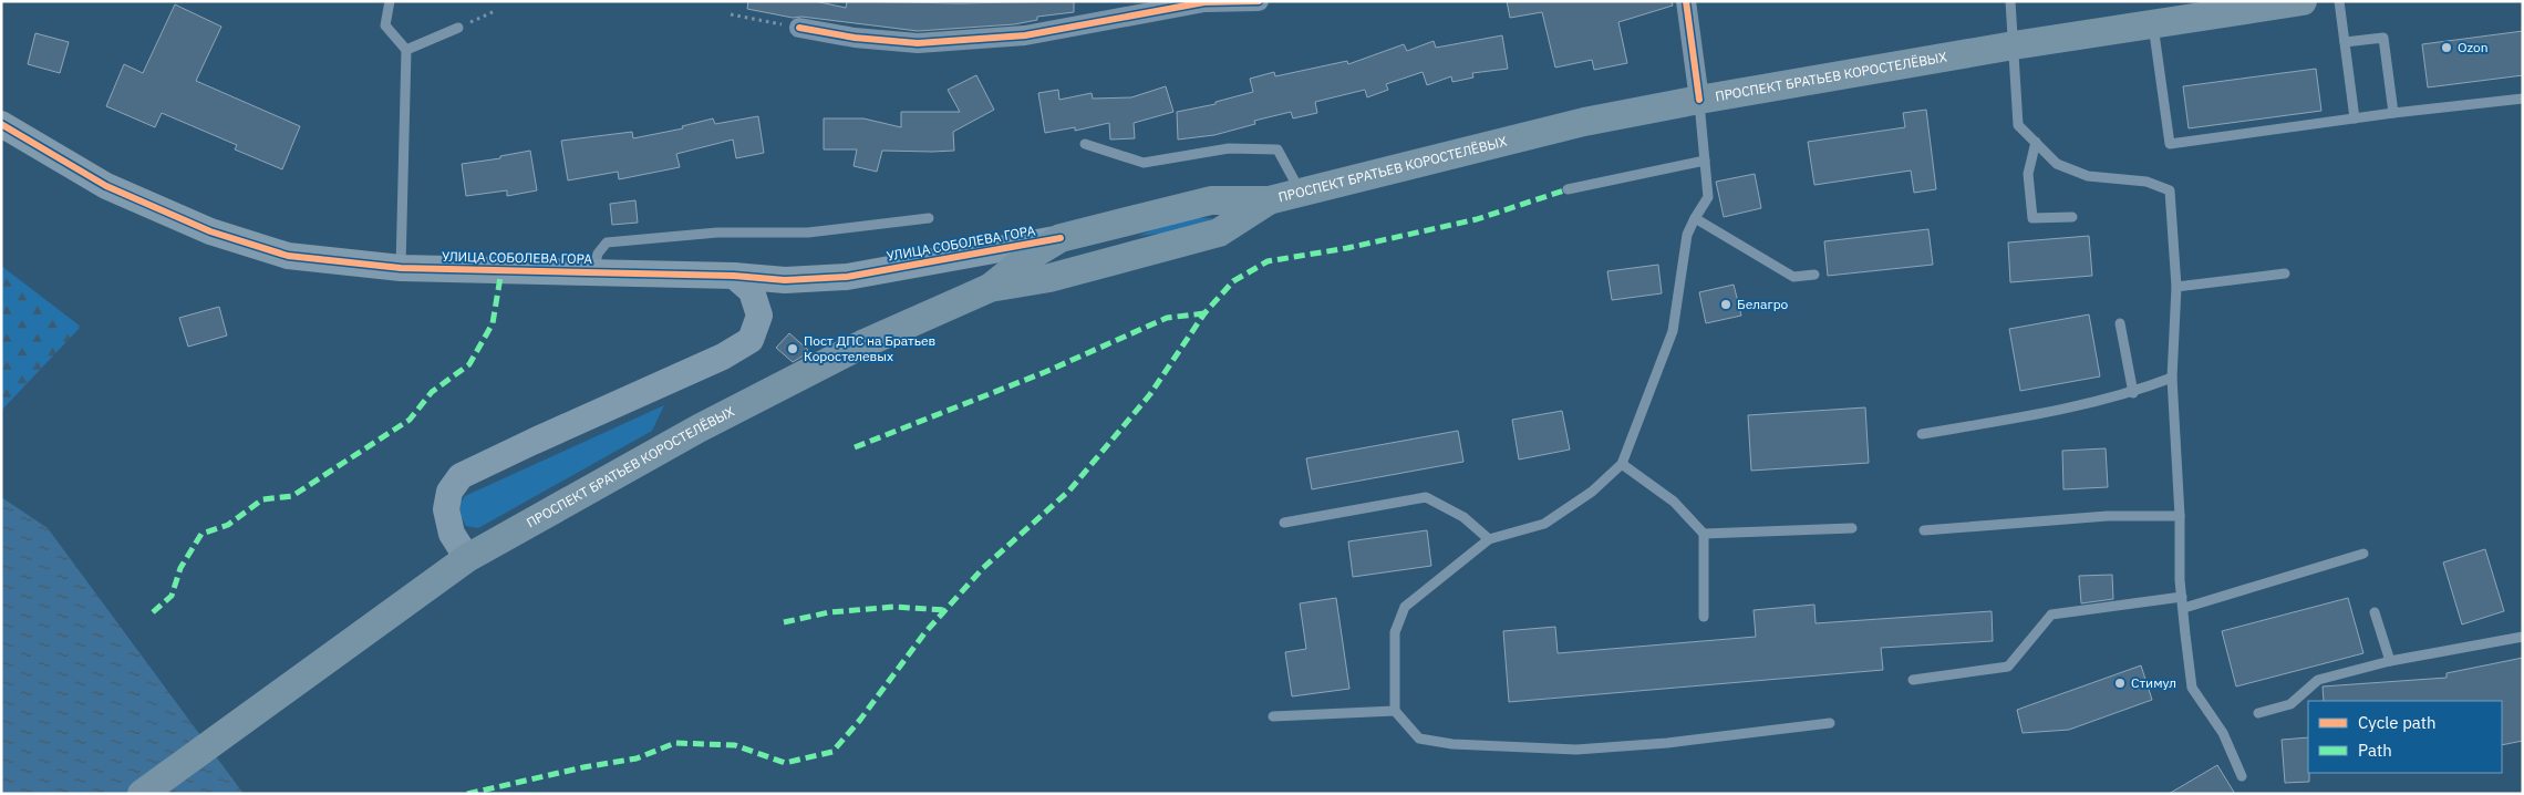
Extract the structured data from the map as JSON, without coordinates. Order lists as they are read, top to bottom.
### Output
{
  "streets": {
    "main road": ["ПРОСПЕКТ БРАТЬЕВ КОРОСТЕЛЁВЫХ"],
    "street": ["УЛИЦА СОБОЛЕВА ГОРА"]
  },
  "crossings": [
    ["ПРОСПЕКТ БРАТЬЕВ КОРОСТЕЛЁВЫХ", "УЛИЦА СОБОЛЕВА ГОРА"]
  ],
  "places": [
    "Ozon",
    "Белагро",
    "Пост ДПС на Братьев Коростелевых",
    "Стимул"
  ],
  "legend": ["Cycle path", "Path"]
}
